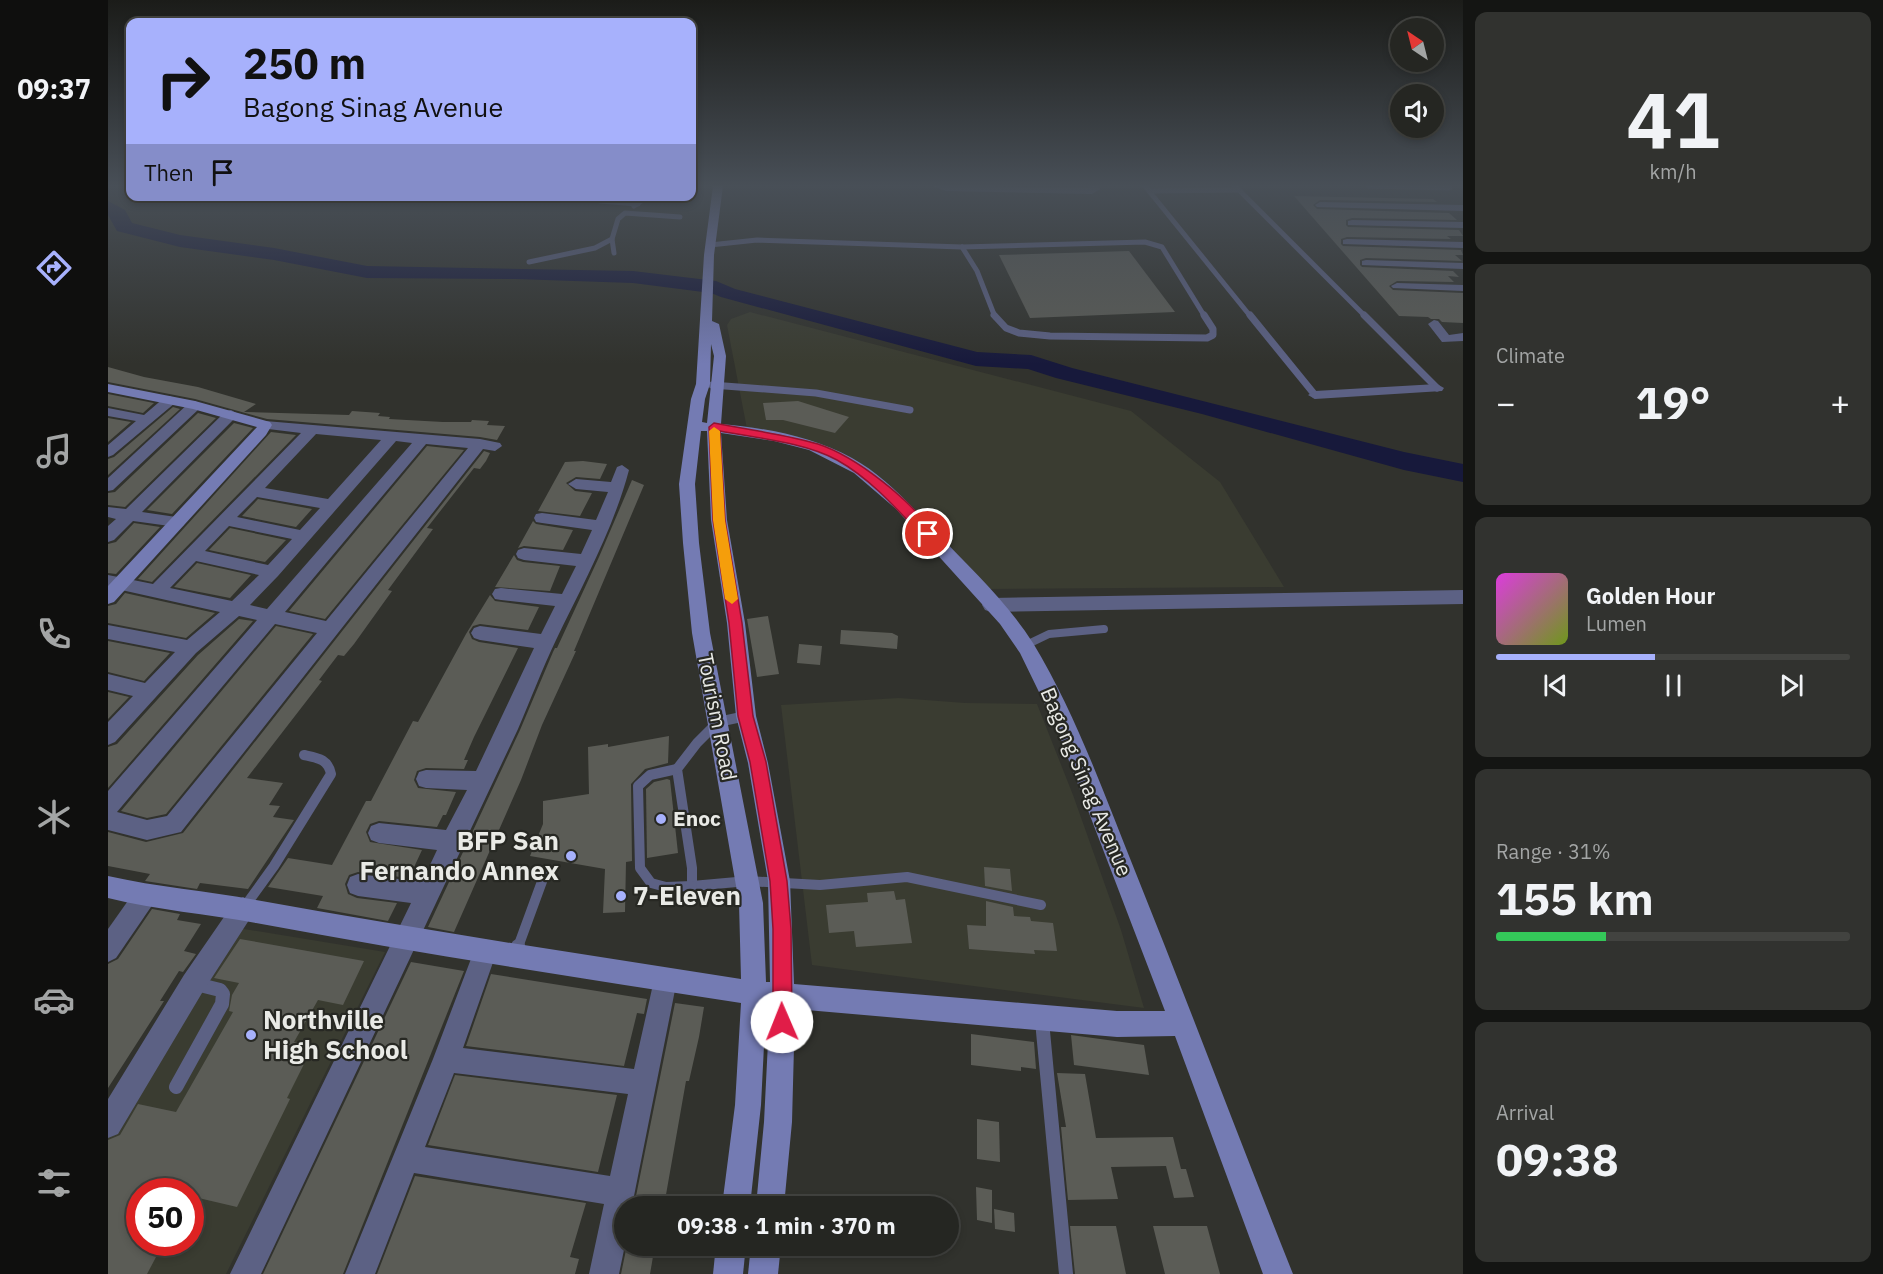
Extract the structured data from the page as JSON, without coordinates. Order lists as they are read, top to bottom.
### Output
{
  "streets": {
    "main road": ["Tourism Road", "Bagong Sinag Avenue"]
  },
  "crossings": [
    ["Tourism Road", "Bagong Sinag Avenue"]
  ],
  "places": [
    "Enoc",
    "BFP San Fernando Annex",
    "7-Eleven",
    "Northville High School"
  ],
  "north": "top left",
  "page": {
    "tabs": "09:37",
    "tile": [
      ["41", "km/h"],
      "Climate",
      ["Range · 31%", "155 km"],
      ["Arrival", "09:38"]
    ],
    "turn": ["250 m", "Bagong Sinag Avenue"],
    "then": "Then",
    "heat": ["−", "19°", "+"],
    "song": ["Golden Hour", "Lumen"],
    "limit": "50",
    "trip": "09:38 · 1 min · 370 m"
  }
}
